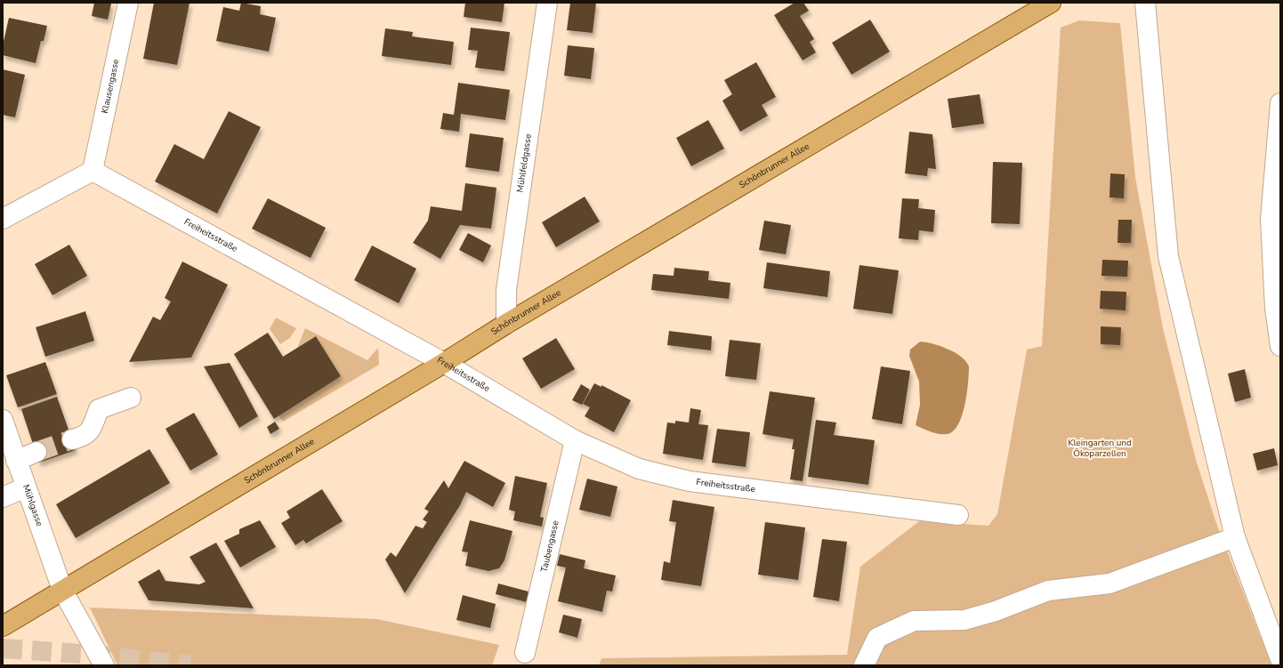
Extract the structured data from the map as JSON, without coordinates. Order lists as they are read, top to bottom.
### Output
{
  "streets": {
    "main road": ["Schönbrunner Allee"],
    "street": [
      "Klausengasse",
      "Mühlfeldgasse",
      "Freiheitsstraße",
      "Mühlgasse",
      "Taubengasse"
    ]
  },
  "crossings": [
    ["Klausengasse", "Freiheitsstraße"],
    ["Mühlfeldgasse", "Schönbrunner Allee"],
    ["Schönbrunner Allee", "Freiheitsstraße"],
    ["Schönbrunner Allee", "Mühlgasse"],
    ["Freiheitsstraße", "Taubengasse"]
  ],
  "parks": ["Kleingarten und Ökoparzellen"]
}
